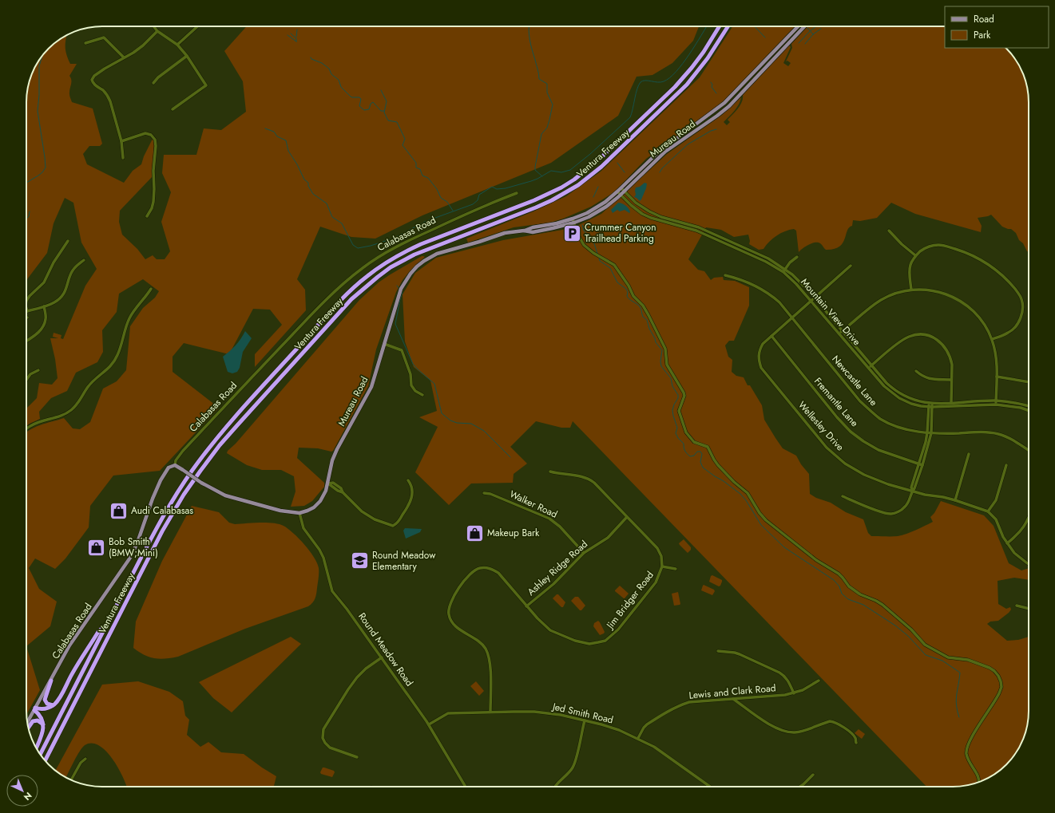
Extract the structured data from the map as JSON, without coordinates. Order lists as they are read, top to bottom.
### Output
{
  "streets": {
    "highway": ["Ventura Freeway"],
    "main road": ["Mureau Road", "Calabasas Road"],
    "street": [
      "Mountain View Drive",
      "Newcastle Lane",
      "Fremantle Lane",
      "Wellesley Drive",
      "Walker Road",
      "Ashley Ridge Road",
      "Jim Bridger Road",
      "Round Meadow Road",
      "Lewis and Clark Road",
      "Jed Smith Road"
    ]
  },
  "crossings": [
    ["Mureau Road", "Mountain View Drive"],
    ["Mureau Road", "Round Meadow Road"],
    ["Mountain View Drive", "Wellesley Drive"],
    ["Newcastle Lane", "Wellesley Drive"],
    ["Fremantle Lane", "Wellesley Drive"],
    ["Walker Road", "Ashley Ridge Road"],
    ["Ashley Ridge Road", "Jim Bridger Road"],
    ["Jim Bridger Road", "Jed Smith Road"],
    ["Round Meadow Road", "Jed Smith Road"],
    ["Lewis and Clark Road", "Jed Smith Road"]
  ],
  "places": {
    "parking": ["Crummer Canyon Trailhead Parking"],
    "shop": ["Audi Calabasas", "Makeup Bark", "Bob Smith (BMW;Mini)"],
    "school or university": ["Round Meadow Elementary"]
  },
  "legend": ["Road", "Park"],
  "north": "bottom right"
}
